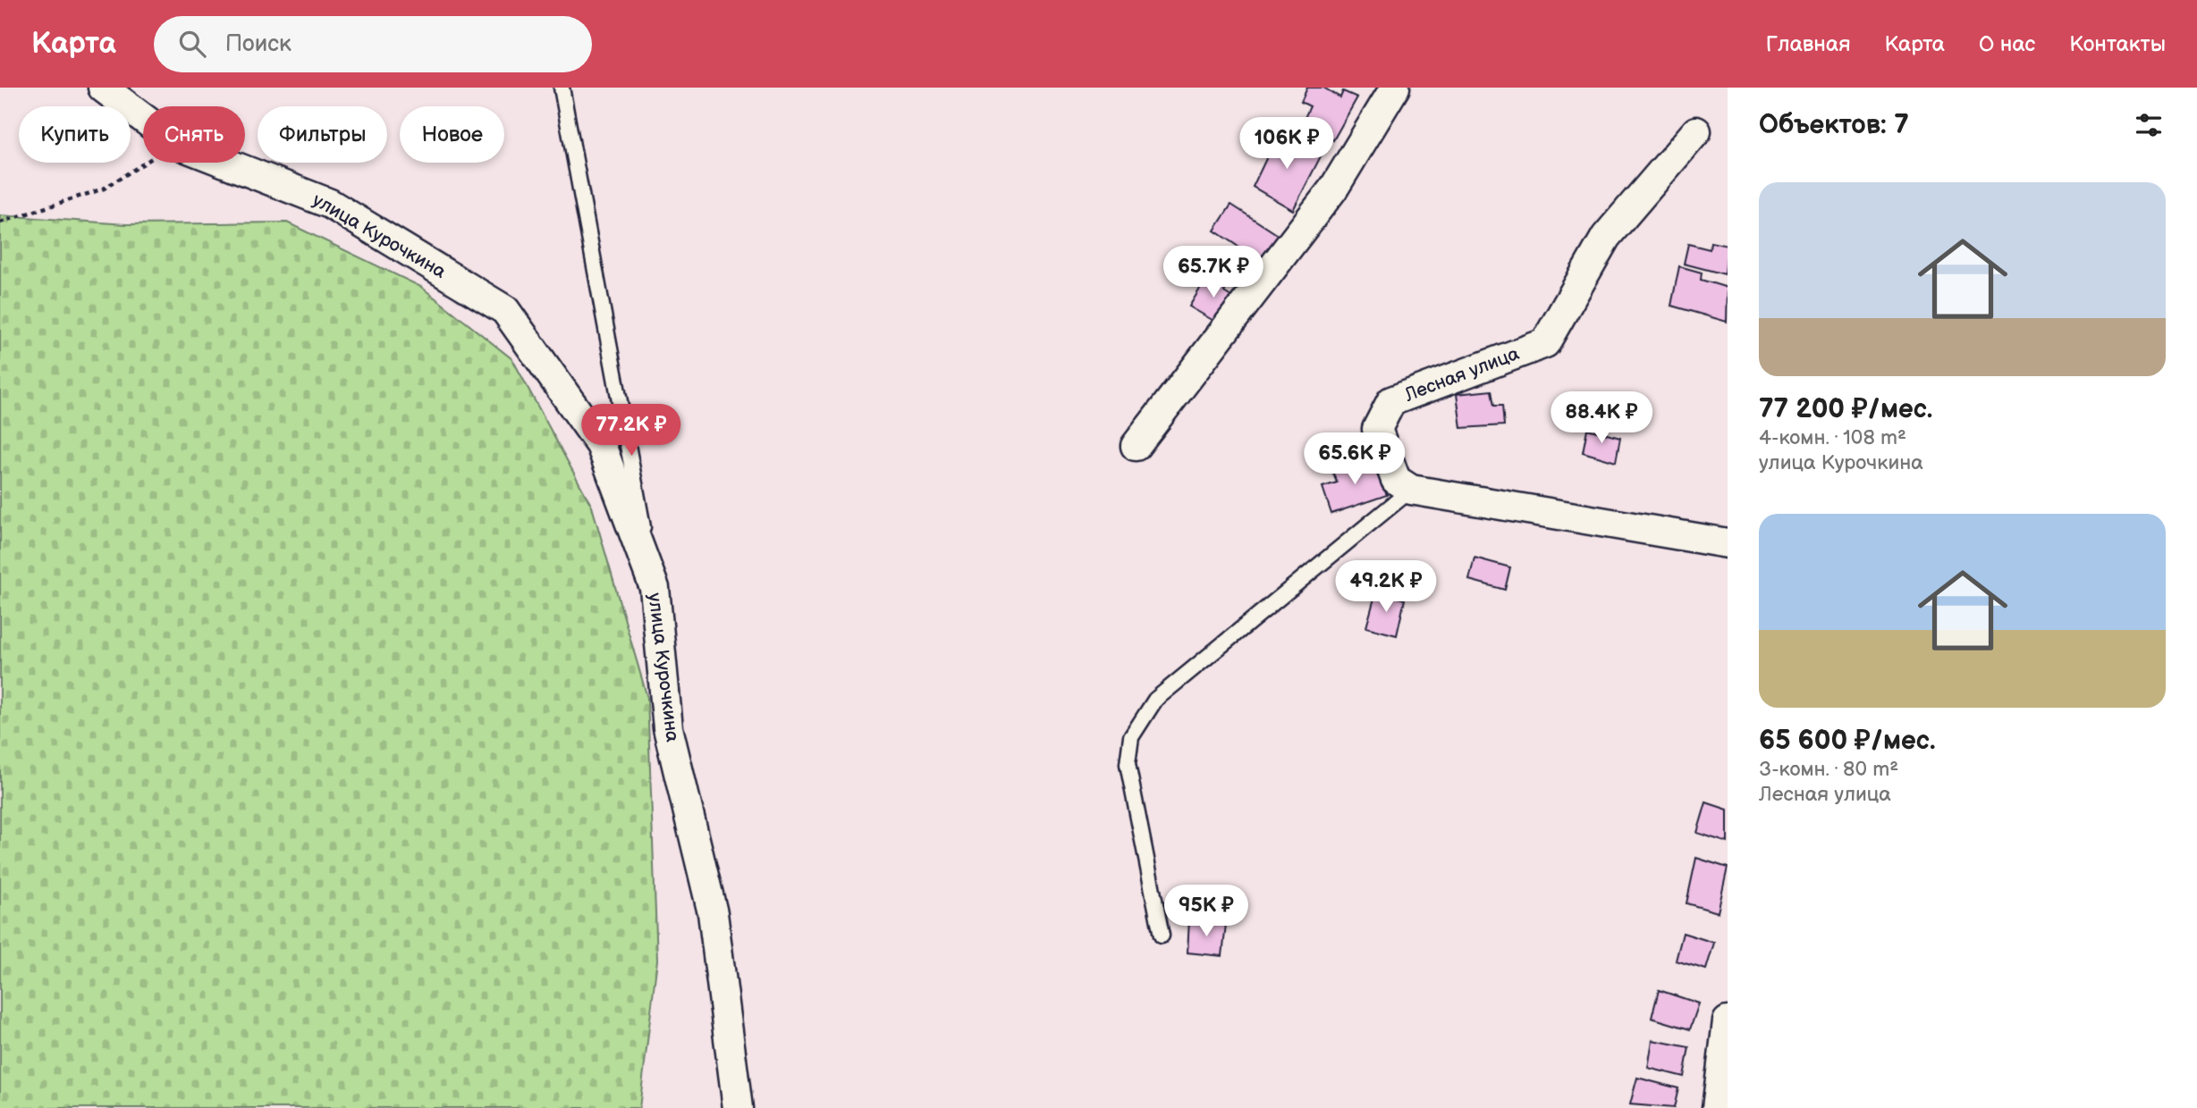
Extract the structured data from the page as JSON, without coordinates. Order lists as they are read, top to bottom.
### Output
{
  "streets": {
    "street": ["улица Курочкина", "Лесная улица"]
  },
  "page": {
    "header": "Карта",
    "search": "Поиск",
    "nav": [
      "Главная",
      "Карта",
      "О нас",
      "Контакты"
    ],
    "heading": "Объектов: 7",
    "chip": [
      "Купить",
      "Снять",
      "Фильтры",
      "Новое"
    ],
    "price": [
      "106K ₽",
      "65.7K ₽",
      "88.4K ₽",
      "77.2K ₽",
      "65.6K ₽",
      "49.2K ₽",
      "95K ₽"
    ],
    "list": [
      {
        "name": "77 200 ₽/мес.",
        "note": "4-комн. · 108 m² · улица Курочкина"
      },
      {
        "name": "65 600 ₽/мес.",
        "note": "3-комн. · 80 m² · Лесная улица"
      }
    ]
  }
}
